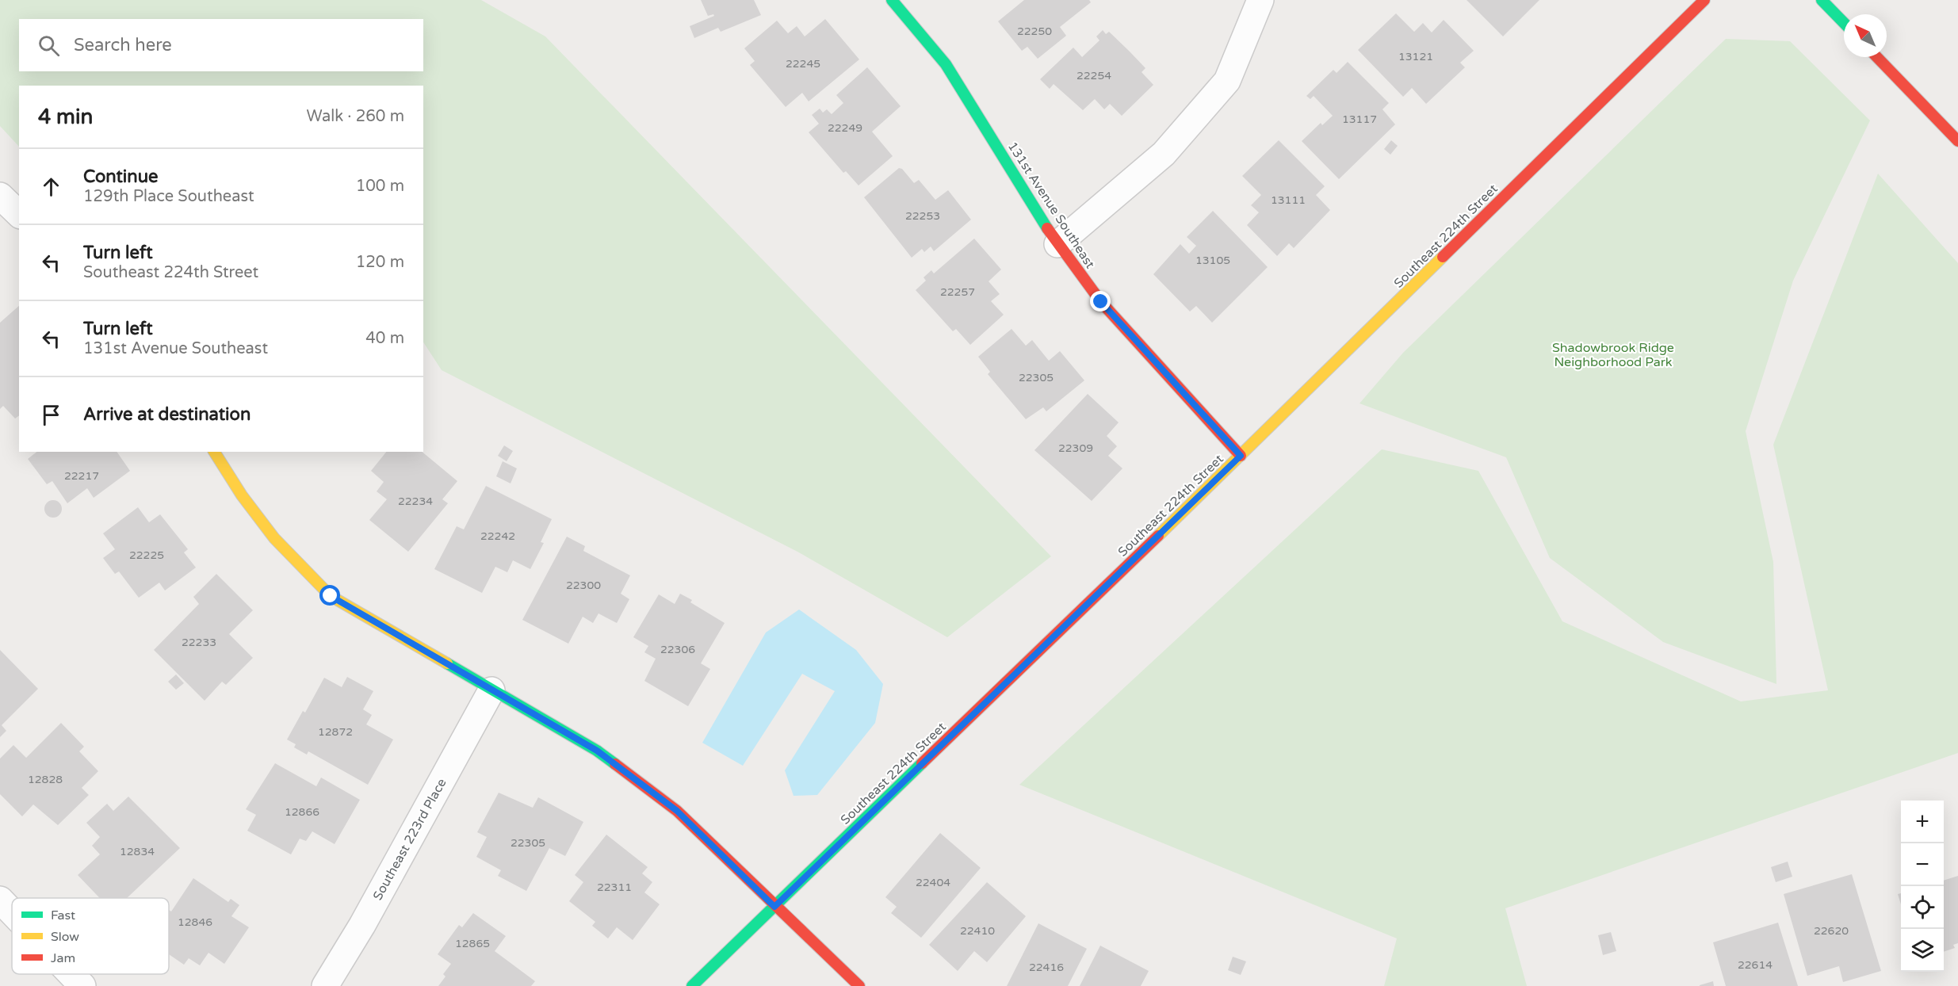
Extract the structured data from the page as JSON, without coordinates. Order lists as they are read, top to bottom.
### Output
{
  "streets": {
    "street": ["131st Avenue Southeast", "Southeast 224th Street", "Southeast 223rd Place"]
  },
  "crossings": [
    ["131st Avenue Southeast", "Southeast 224th Street"]
  ],
  "parks": ["Shadowbrook Ridge Neighborhood Park"],
  "house_numbers": [
    "22250",
    "13121",
    "22245",
    "22254",
    "13117",
    "22249",
    "13111",
    "22253",
    "13105",
    "22257",
    "22305",
    "22309",
    "22217",
    "22234",
    "22242",
    "22225",
    "22300",
    "22233",
    "22306",
    "12872",
    "12828",
    "12866",
    "22305",
    "12834",
    "22404",
    "22311",
    "12846",
    "22410",
    "22620",
    "12865",
    "22614",
    "22416"
  ],
  "legend": ["Fast", "Slow", "Jam"],
  "north": "top left",
  "page": {
    "search": "Search here",
    "heading": ["4 min", "Walk · 260 m"],
    "list": [
      ["Continue", "129th Place Southeast", "100 m"],
      ["Turn left", "Southeast 224th Street", "120 m"],
      ["Turn left", "131st Avenue Southeast", "40 m"],
      "Arrive at destination"
    ],
    "map_buttons": ["+", "−"]
  }
}
